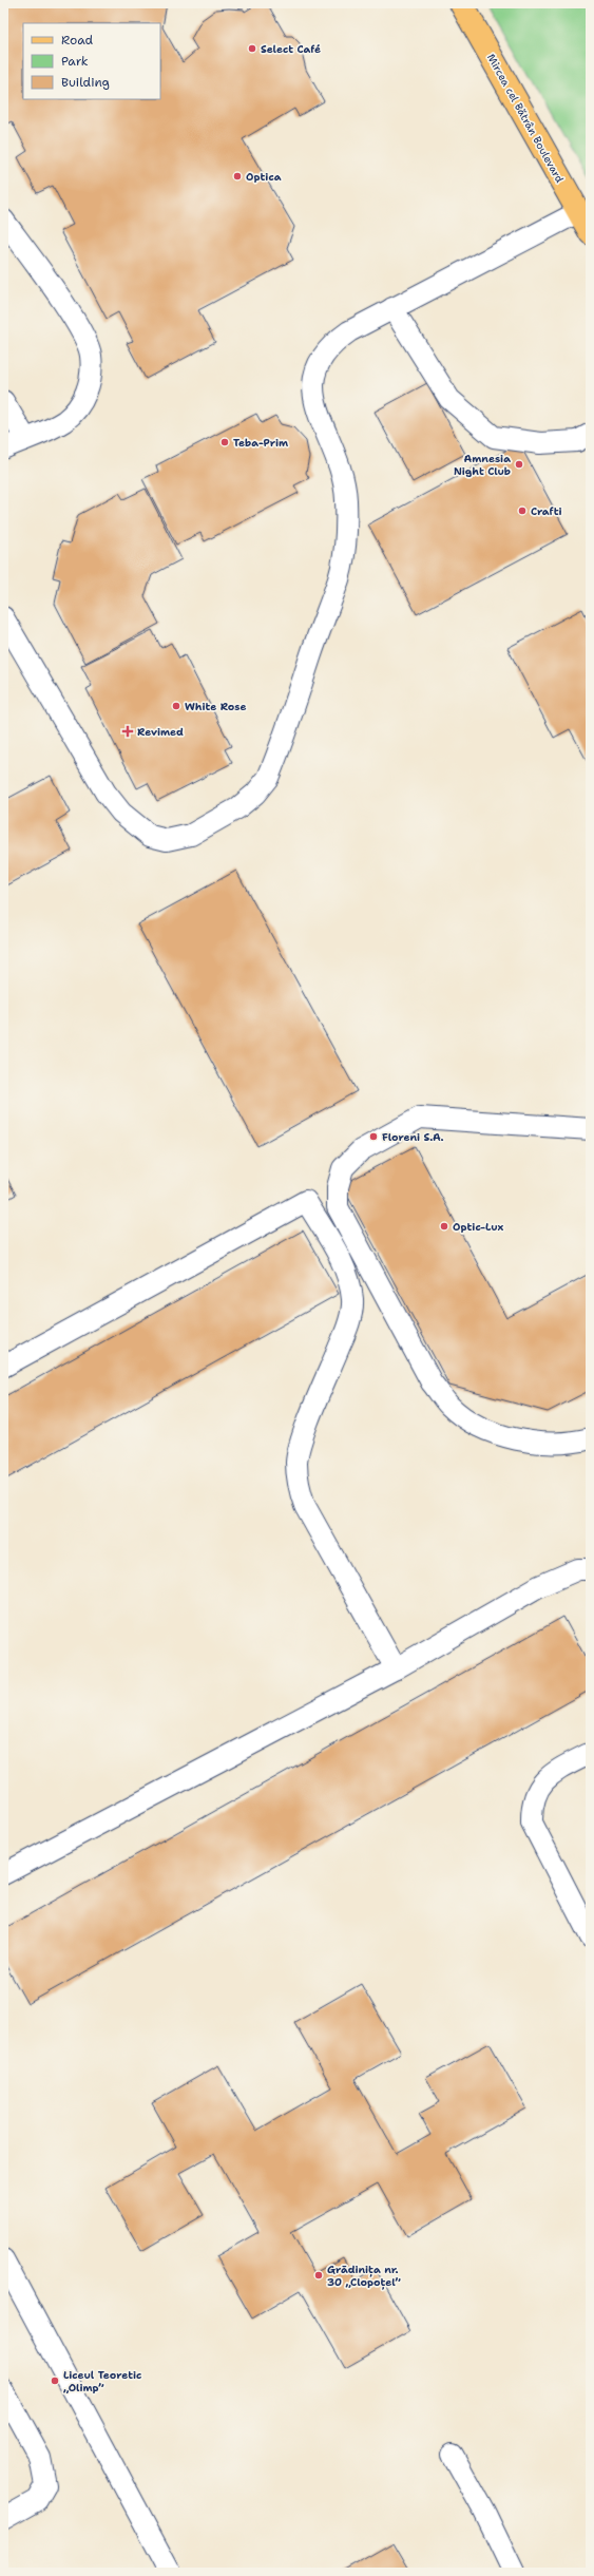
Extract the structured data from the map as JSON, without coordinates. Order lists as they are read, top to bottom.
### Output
{
  "streets": {
    "main road": ["Mircea cel Bătrân Boulevard"]
  },
  "places": {
    "other": [
      "Select Café",
      "Optica",
      "Teba-Prim",
      "Amnesia Night Club",
      "Crafti",
      "White Rose",
      "Floreni S.A.",
      "Optic-Lux",
      "Grădinița nr. 30 „Clopoțel”",
      "Liceul Teoretic „Olimp”"
    ],
    "health": ["Revimed"]
  },
  "legend": ["Road", "Park", "Building"]
}
